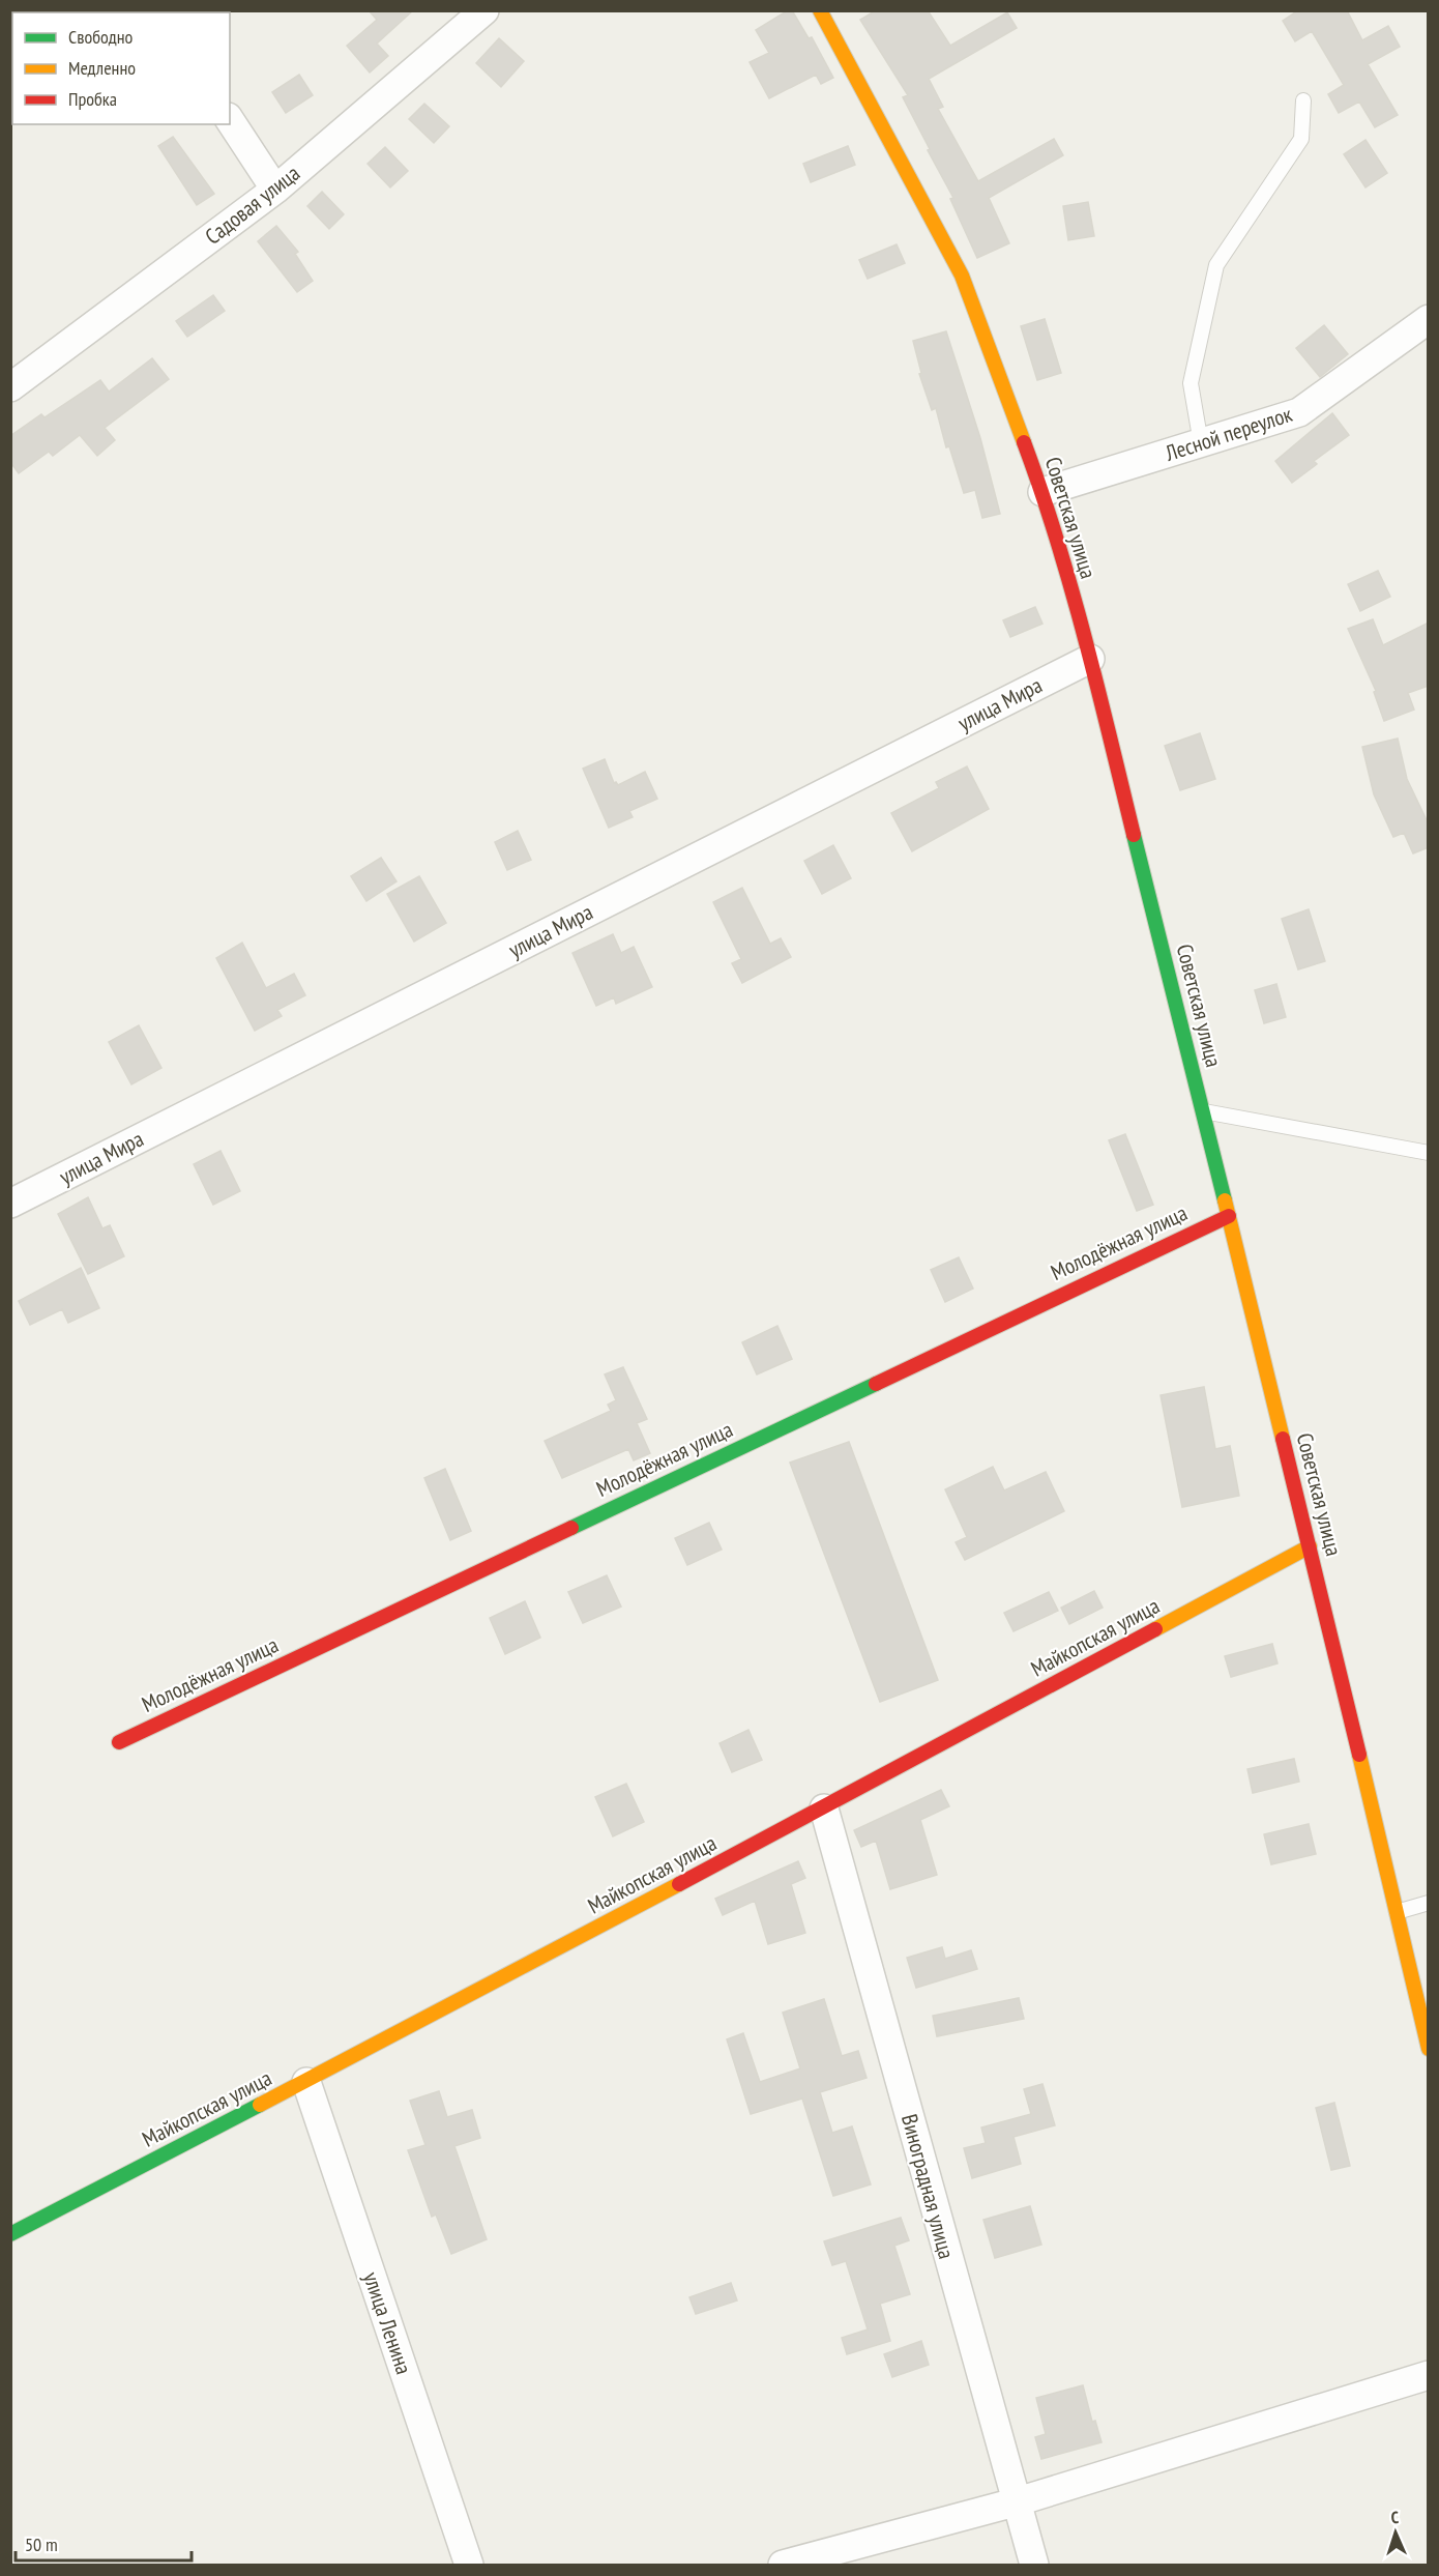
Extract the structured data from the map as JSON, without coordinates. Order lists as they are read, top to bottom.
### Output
{
  "streets": {
    "street": [
      "Садовая улица",
      "Лесной переулок",
      "Советская улица",
      "улица Мира",
      "Молодёжная улица",
      "Майкопская улица",
      "Виноградная улица",
      "улица Ленина"
    ]
  },
  "crossings": [
    ["Лесной переулок", "Советская улица"],
    ["Советская улица", "улица Мира"],
    ["Советская улица", "Молодёжная улица"],
    ["Советская улица", "Майкопская улица"],
    ["Майкопская улица", "Виноградная улица"],
    ["Майкопская улица", "улица Ленина"]
  ],
  "legend": ["Свободно", "Медленно", "Пробка"],
  "scale_bar": "50 m",
  "north": "top"
}
